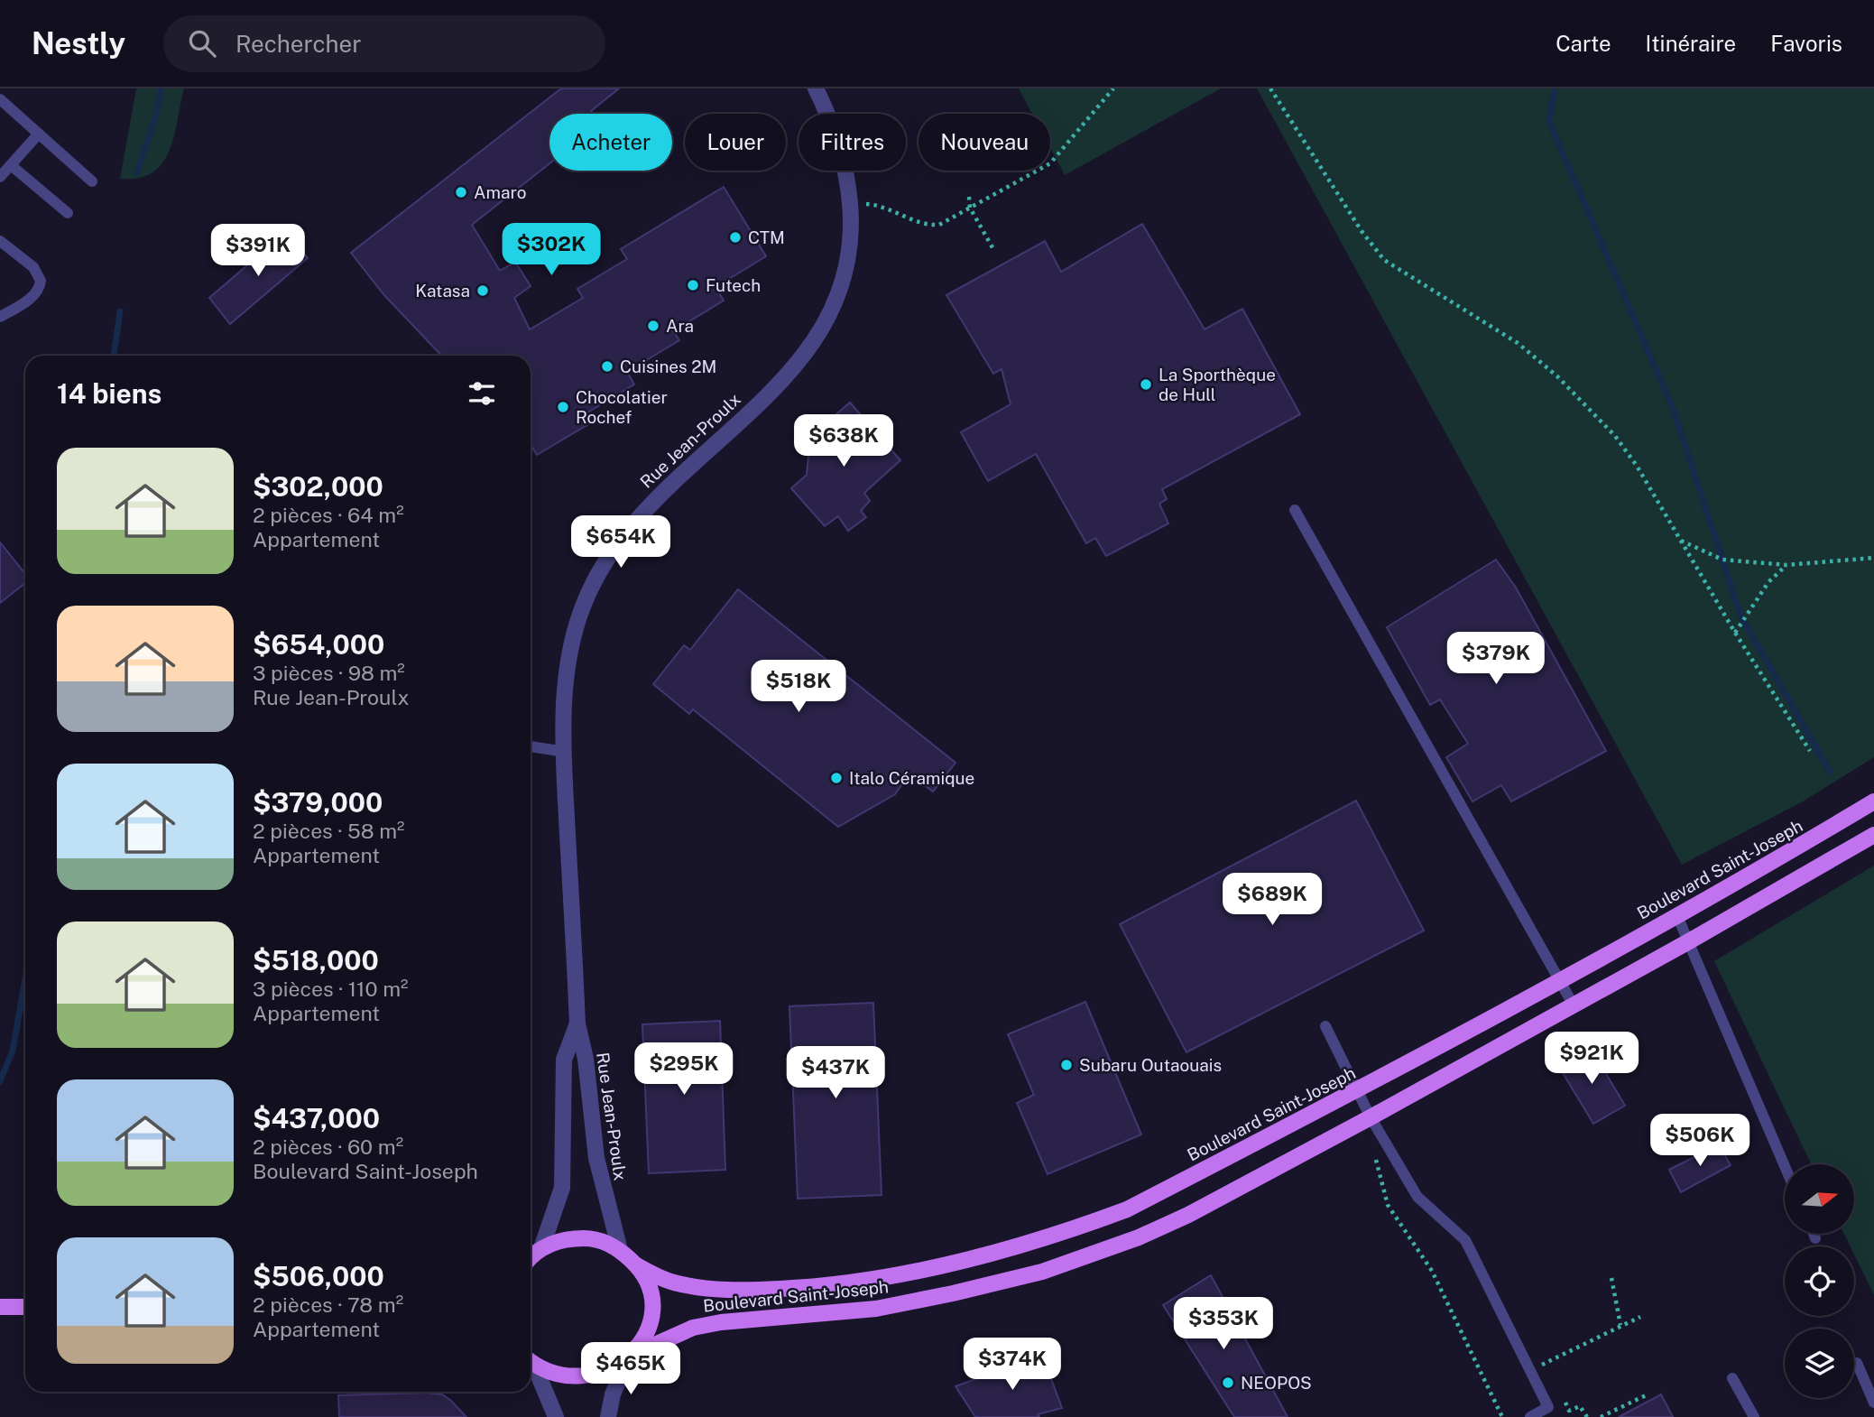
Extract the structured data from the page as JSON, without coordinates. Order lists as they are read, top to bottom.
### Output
{
  "streets": {
    "main road": ["Boulevard Saint-Joseph"],
    "street": ["Rue Jean-Proulx"]
  },
  "places": [
    "Amaro",
    "CTM",
    "Futech",
    "Katasa",
    "Ara",
    "Cuisines 2M",
    "La Sporthèque de Hull",
    "Chocolatier Rochef",
    "Italo Céramique",
    "Subaru Outaouais",
    "NEOPOS"
  ],
  "north": "right",
  "page": {
    "header": "Nestly",
    "search": "Rechercher",
    "nav": ["Carte", "Itinéraire", "Favoris"],
    "chip": [
      "Acheter",
      "Louer",
      "Filtres",
      "Nouveau"
    ],
    "price": [
      "$302K",
      "$391K",
      "$638K",
      "$654K",
      "$379K",
      "$518K",
      "$689K",
      "$921K",
      "$295K",
      "$437K",
      "$506K",
      "$353K",
      "$374K",
      "$465K"
    ],
    "heading": "14 biens",
    "list": [
      {
        "name": "$302,000",
        "note": "2 pièces · 64 m² · Appartement"
      },
      {
        "name": "$654,000",
        "note": "3 pièces · 98 m² · Rue Jean-Proulx"
      },
      {
        "name": "$379,000",
        "note": "2 pièces · 58 m² · Appartement"
      },
      {
        "name": "$518,000",
        "note": "3 pièces · 110 m² · Appartement"
      },
      {
        "name": "$437,000",
        "note": "2 pièces · 60 m² · Boulevard Saint-Joseph"
      },
      {
        "name": "$506,000",
        "note": "2 pièces · 78 m² · Appartement"
      }
    ]
  }
}
